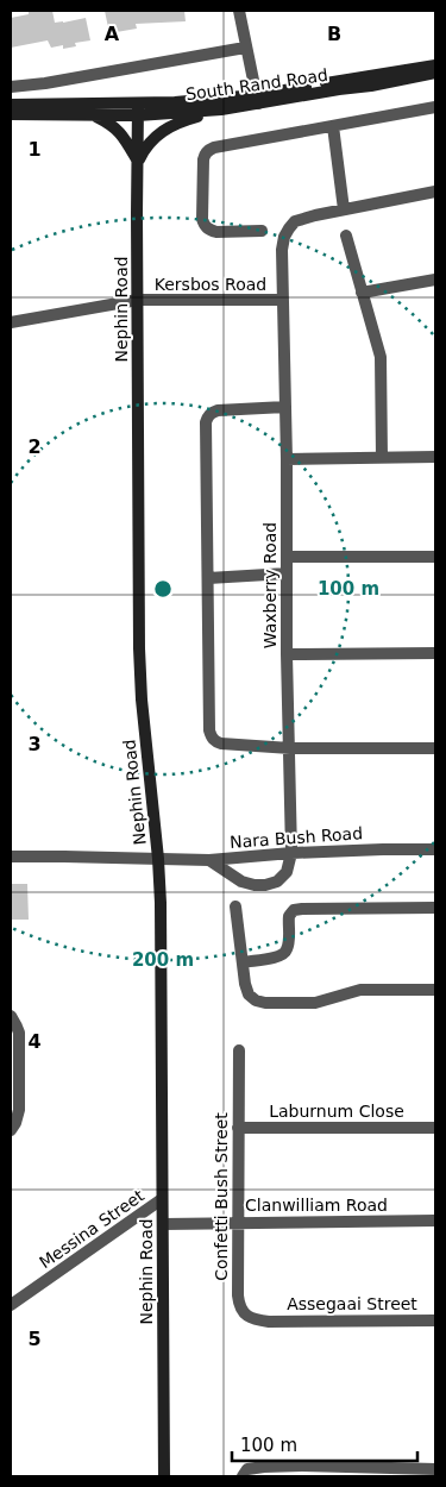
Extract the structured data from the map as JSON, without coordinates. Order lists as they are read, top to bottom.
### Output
{
  "streets": {
    "street": [
      "South Rand Road",
      "Kersbos Road",
      "Nephin Road",
      "Waxberry Road",
      "Nara Bush Road",
      "Laburnum Close",
      "Confetti Bush Street",
      "Clanwilliam Road",
      "Messina Street",
      "Assegaai Street"
    ]
  },
  "crossings": [
    ["South Rand Road", "Nephin Road"],
    ["Kersbos Road", "Nephin Road"],
    ["Kersbos Road", "Waxberry Road"],
    ["Nephin Road", "Nara Bush Road"],
    ["Nephin Road", "Clanwilliam Road"],
    ["Nephin Road", "Messina Street"],
    ["Waxberry Road", "Nara Bush Road"],
    ["Laburnum Close", "Confetti Bush Street"],
    ["Confetti Bush Street", "Clanwilliam Road"],
    ["Confetti Bush Street", "Assegaai Street"]
  ],
  "scale_bar": "100 m",
  "grid": {
    "columns": ["A", "B"],
    "rows": [
      "1",
      "2",
      "3",
      "4",
      "5"
    ]
  },
  "rings": ["100 m", "200 m"]
}
